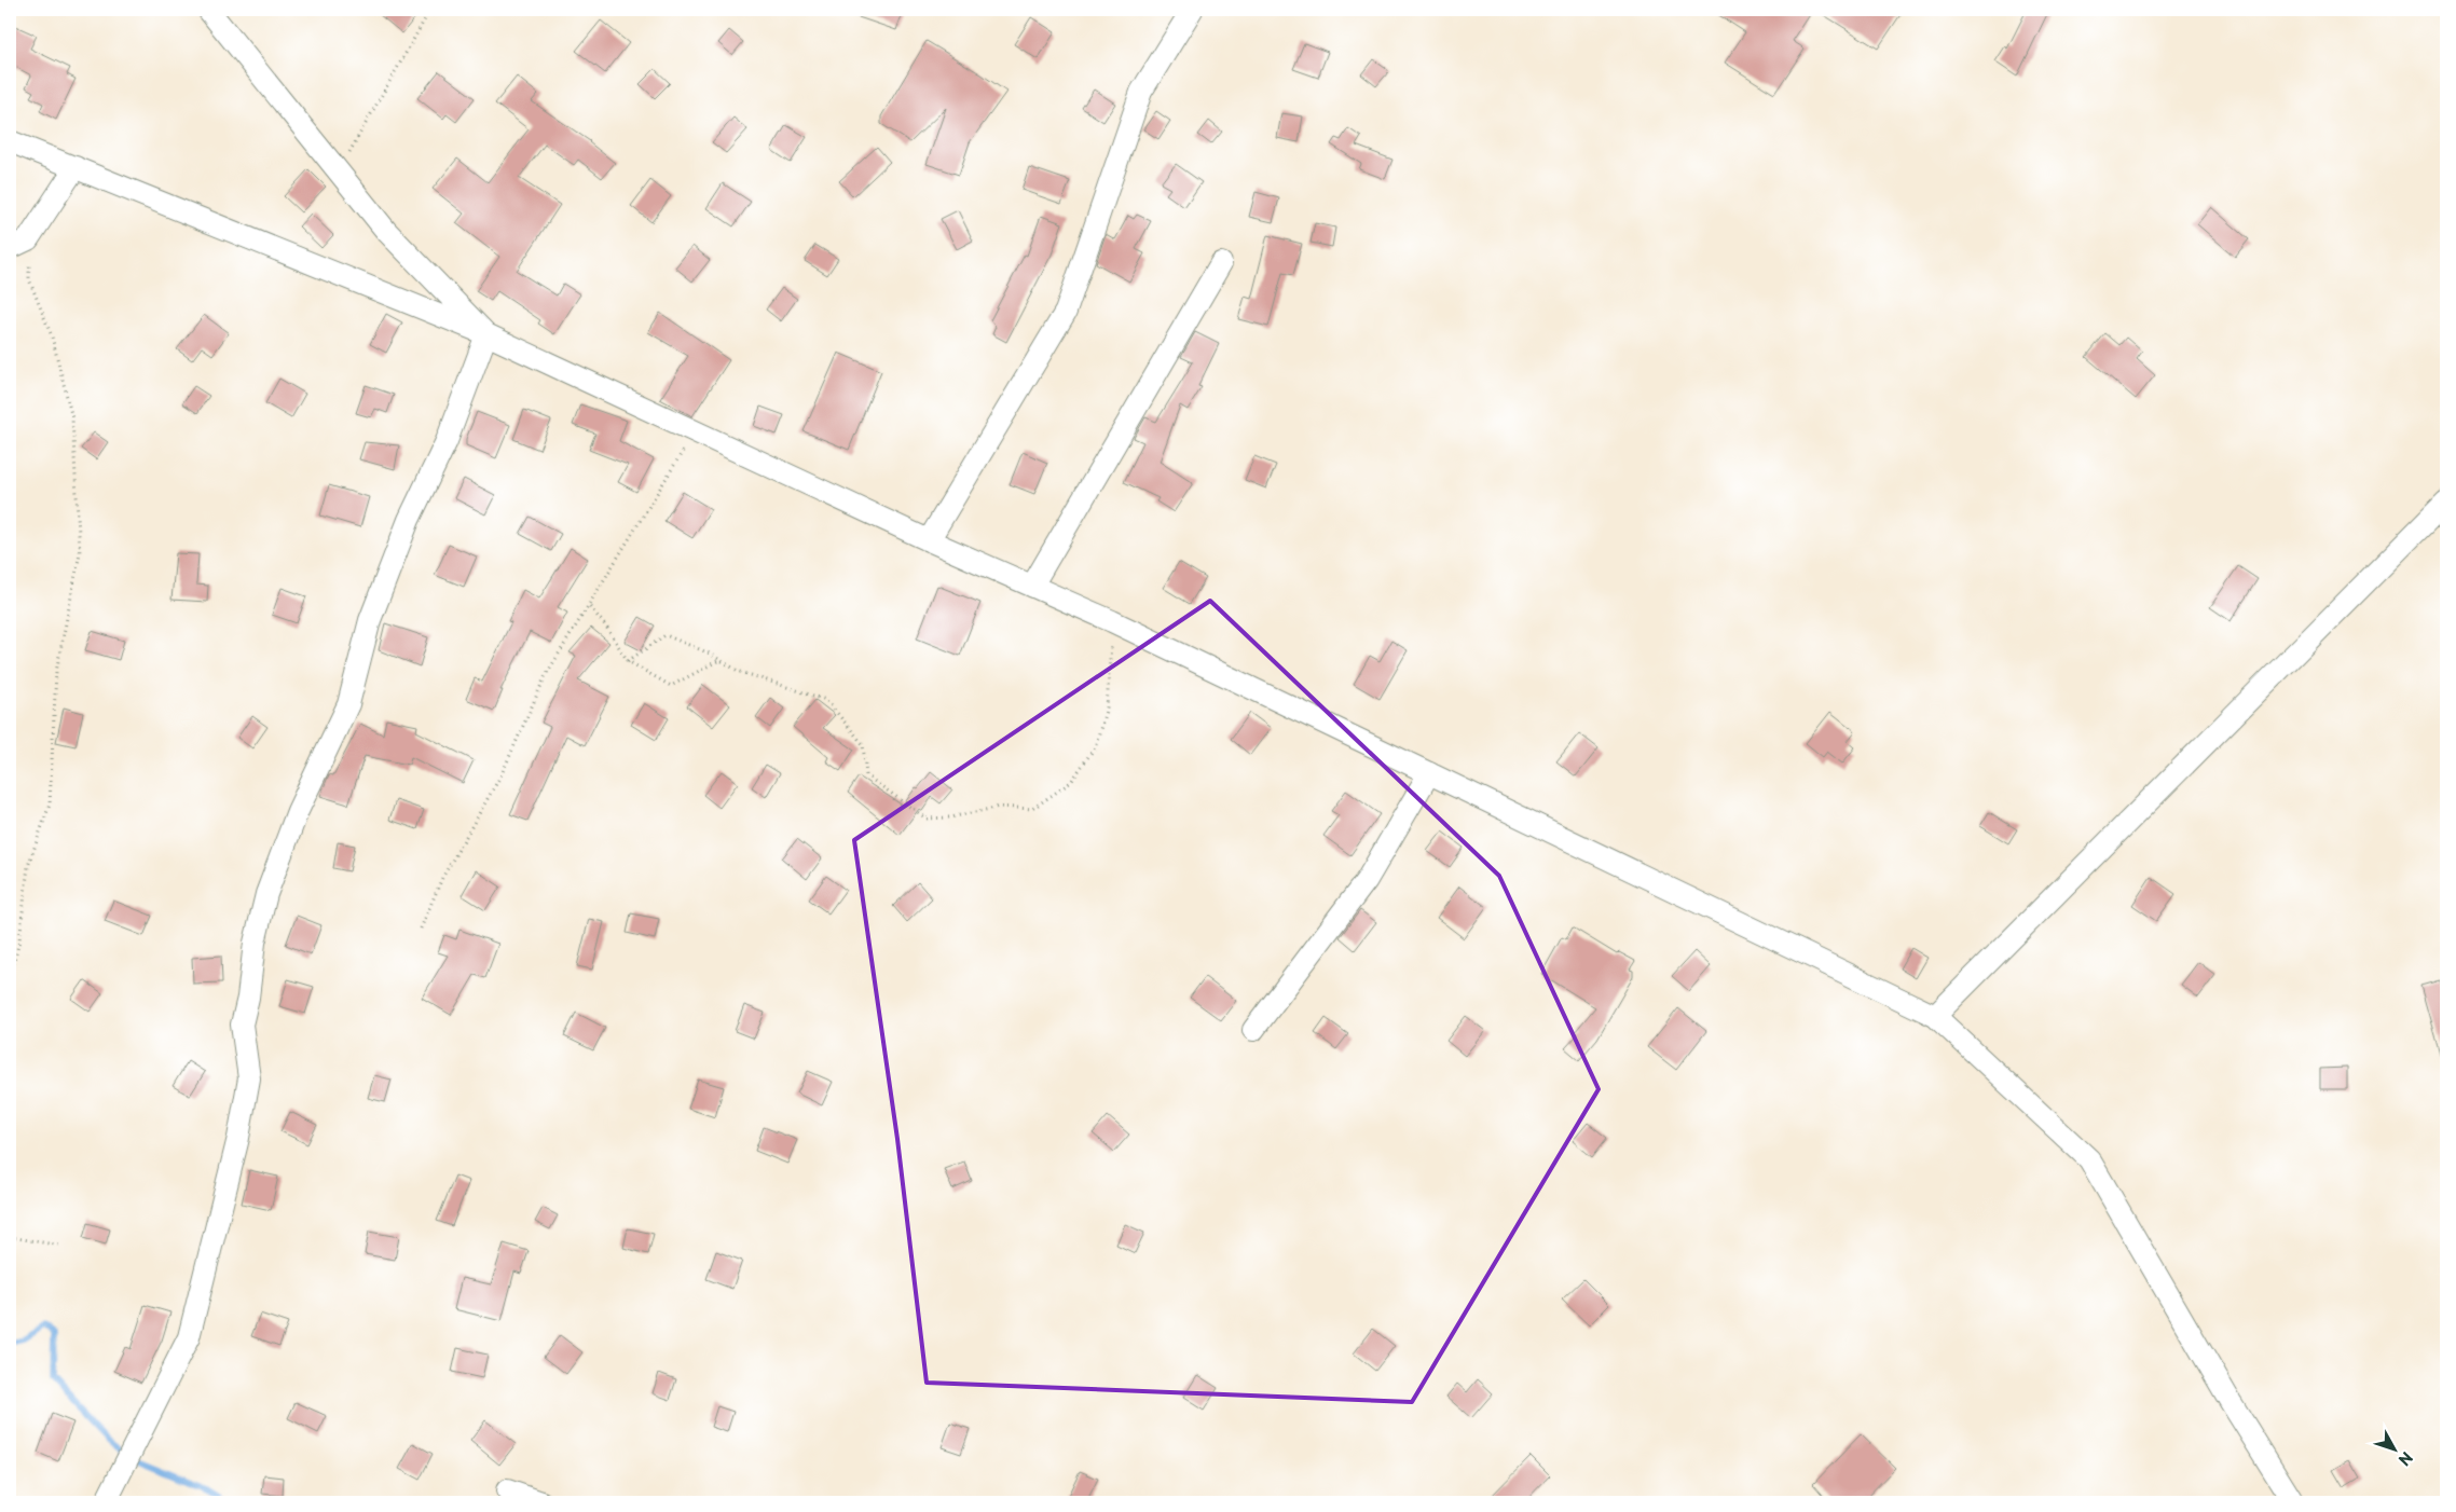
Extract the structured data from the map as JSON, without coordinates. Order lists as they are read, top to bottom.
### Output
{
  "north": "bottom right"
}
